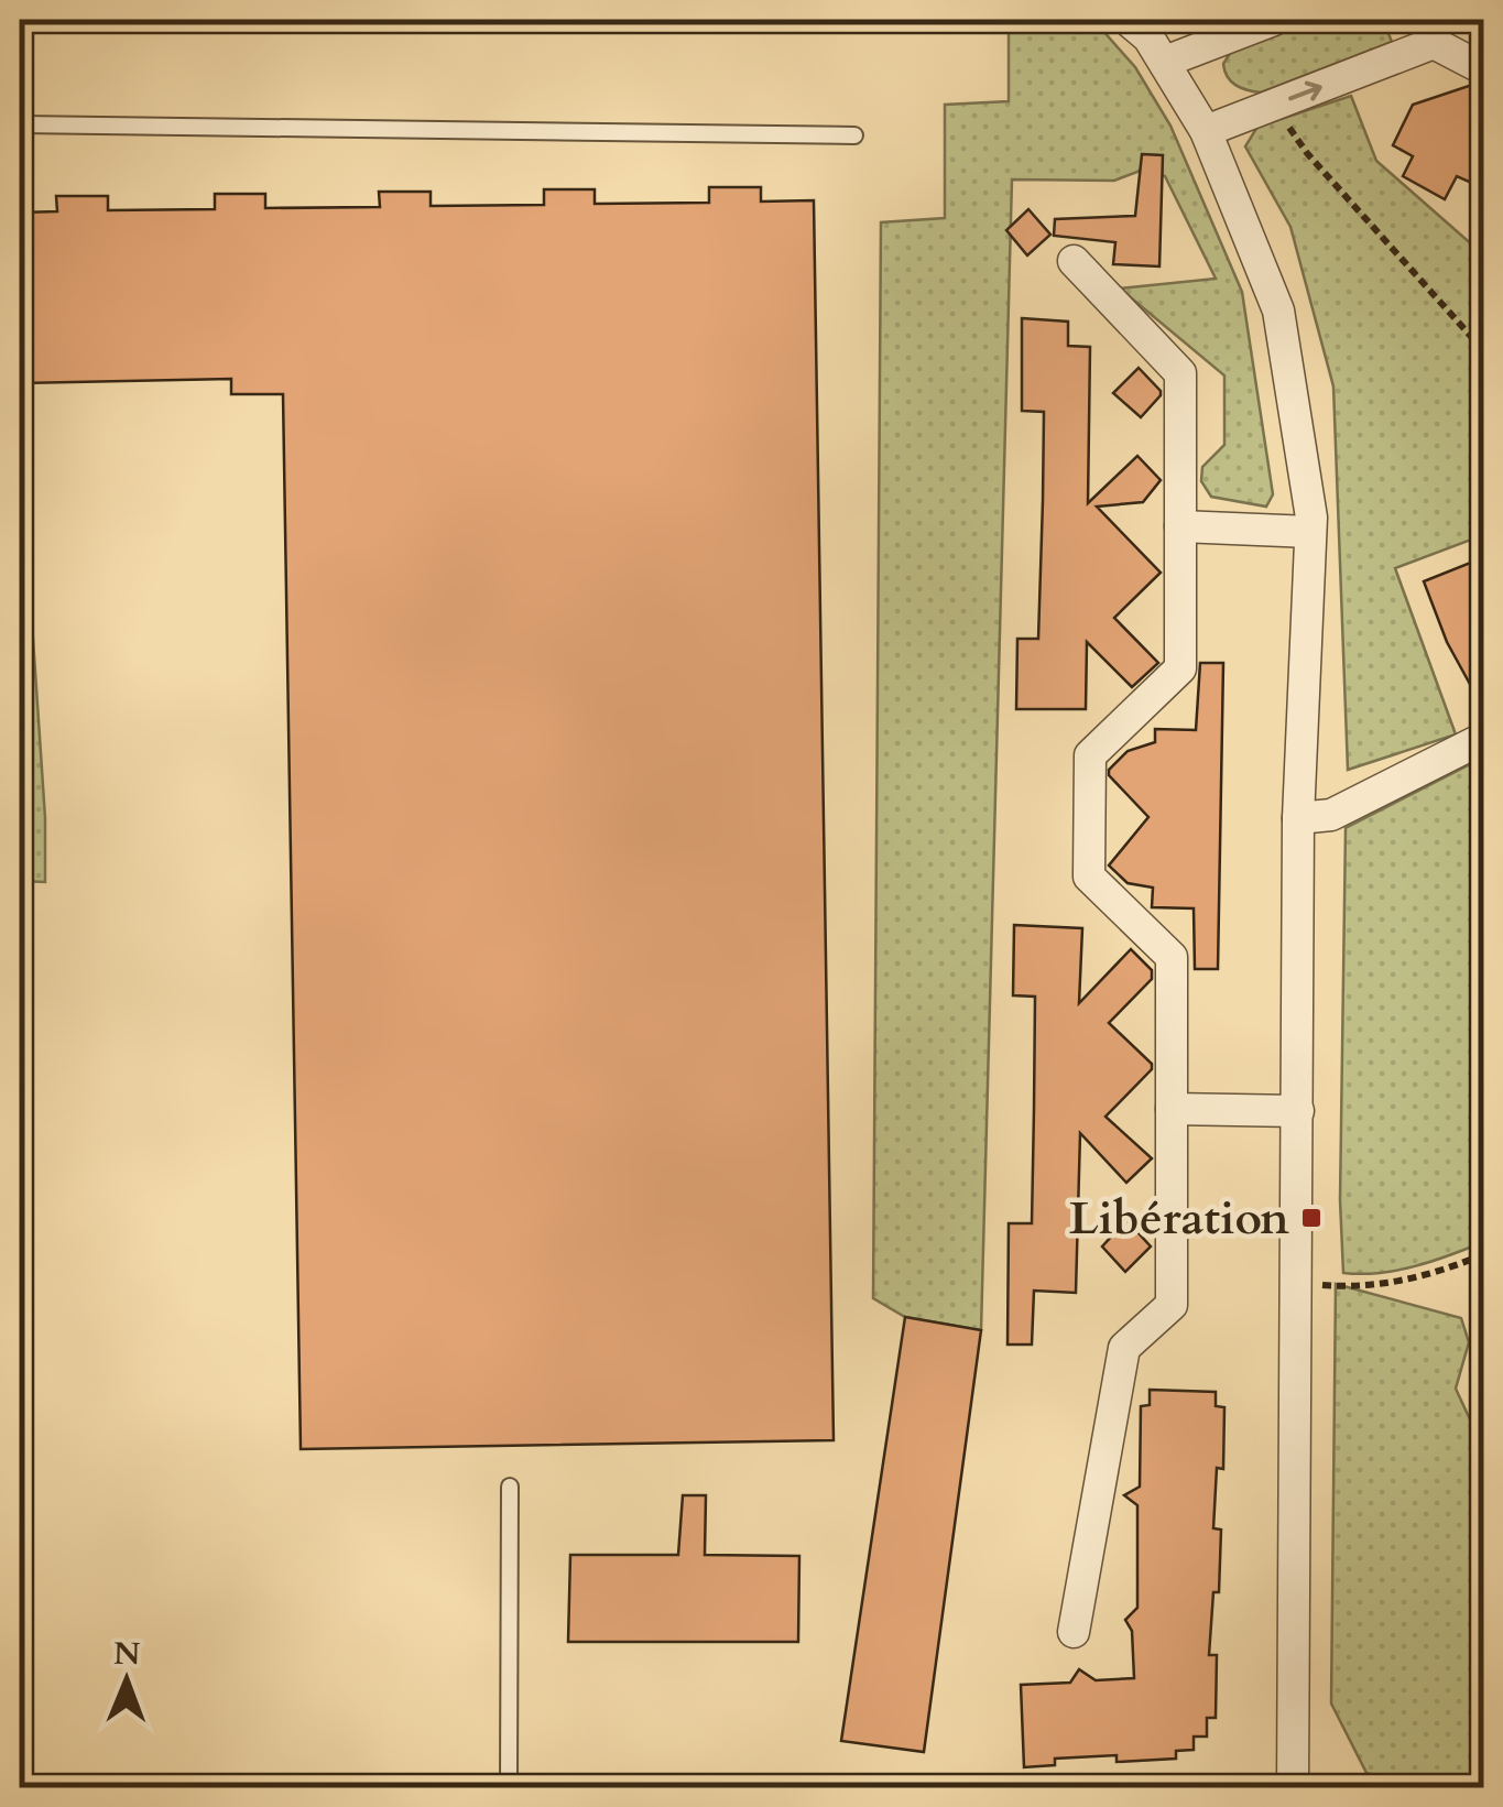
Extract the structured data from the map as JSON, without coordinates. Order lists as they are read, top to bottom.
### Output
{
  "places": {
    "transit": ["Libération"]
  },
  "north": "top"
}
